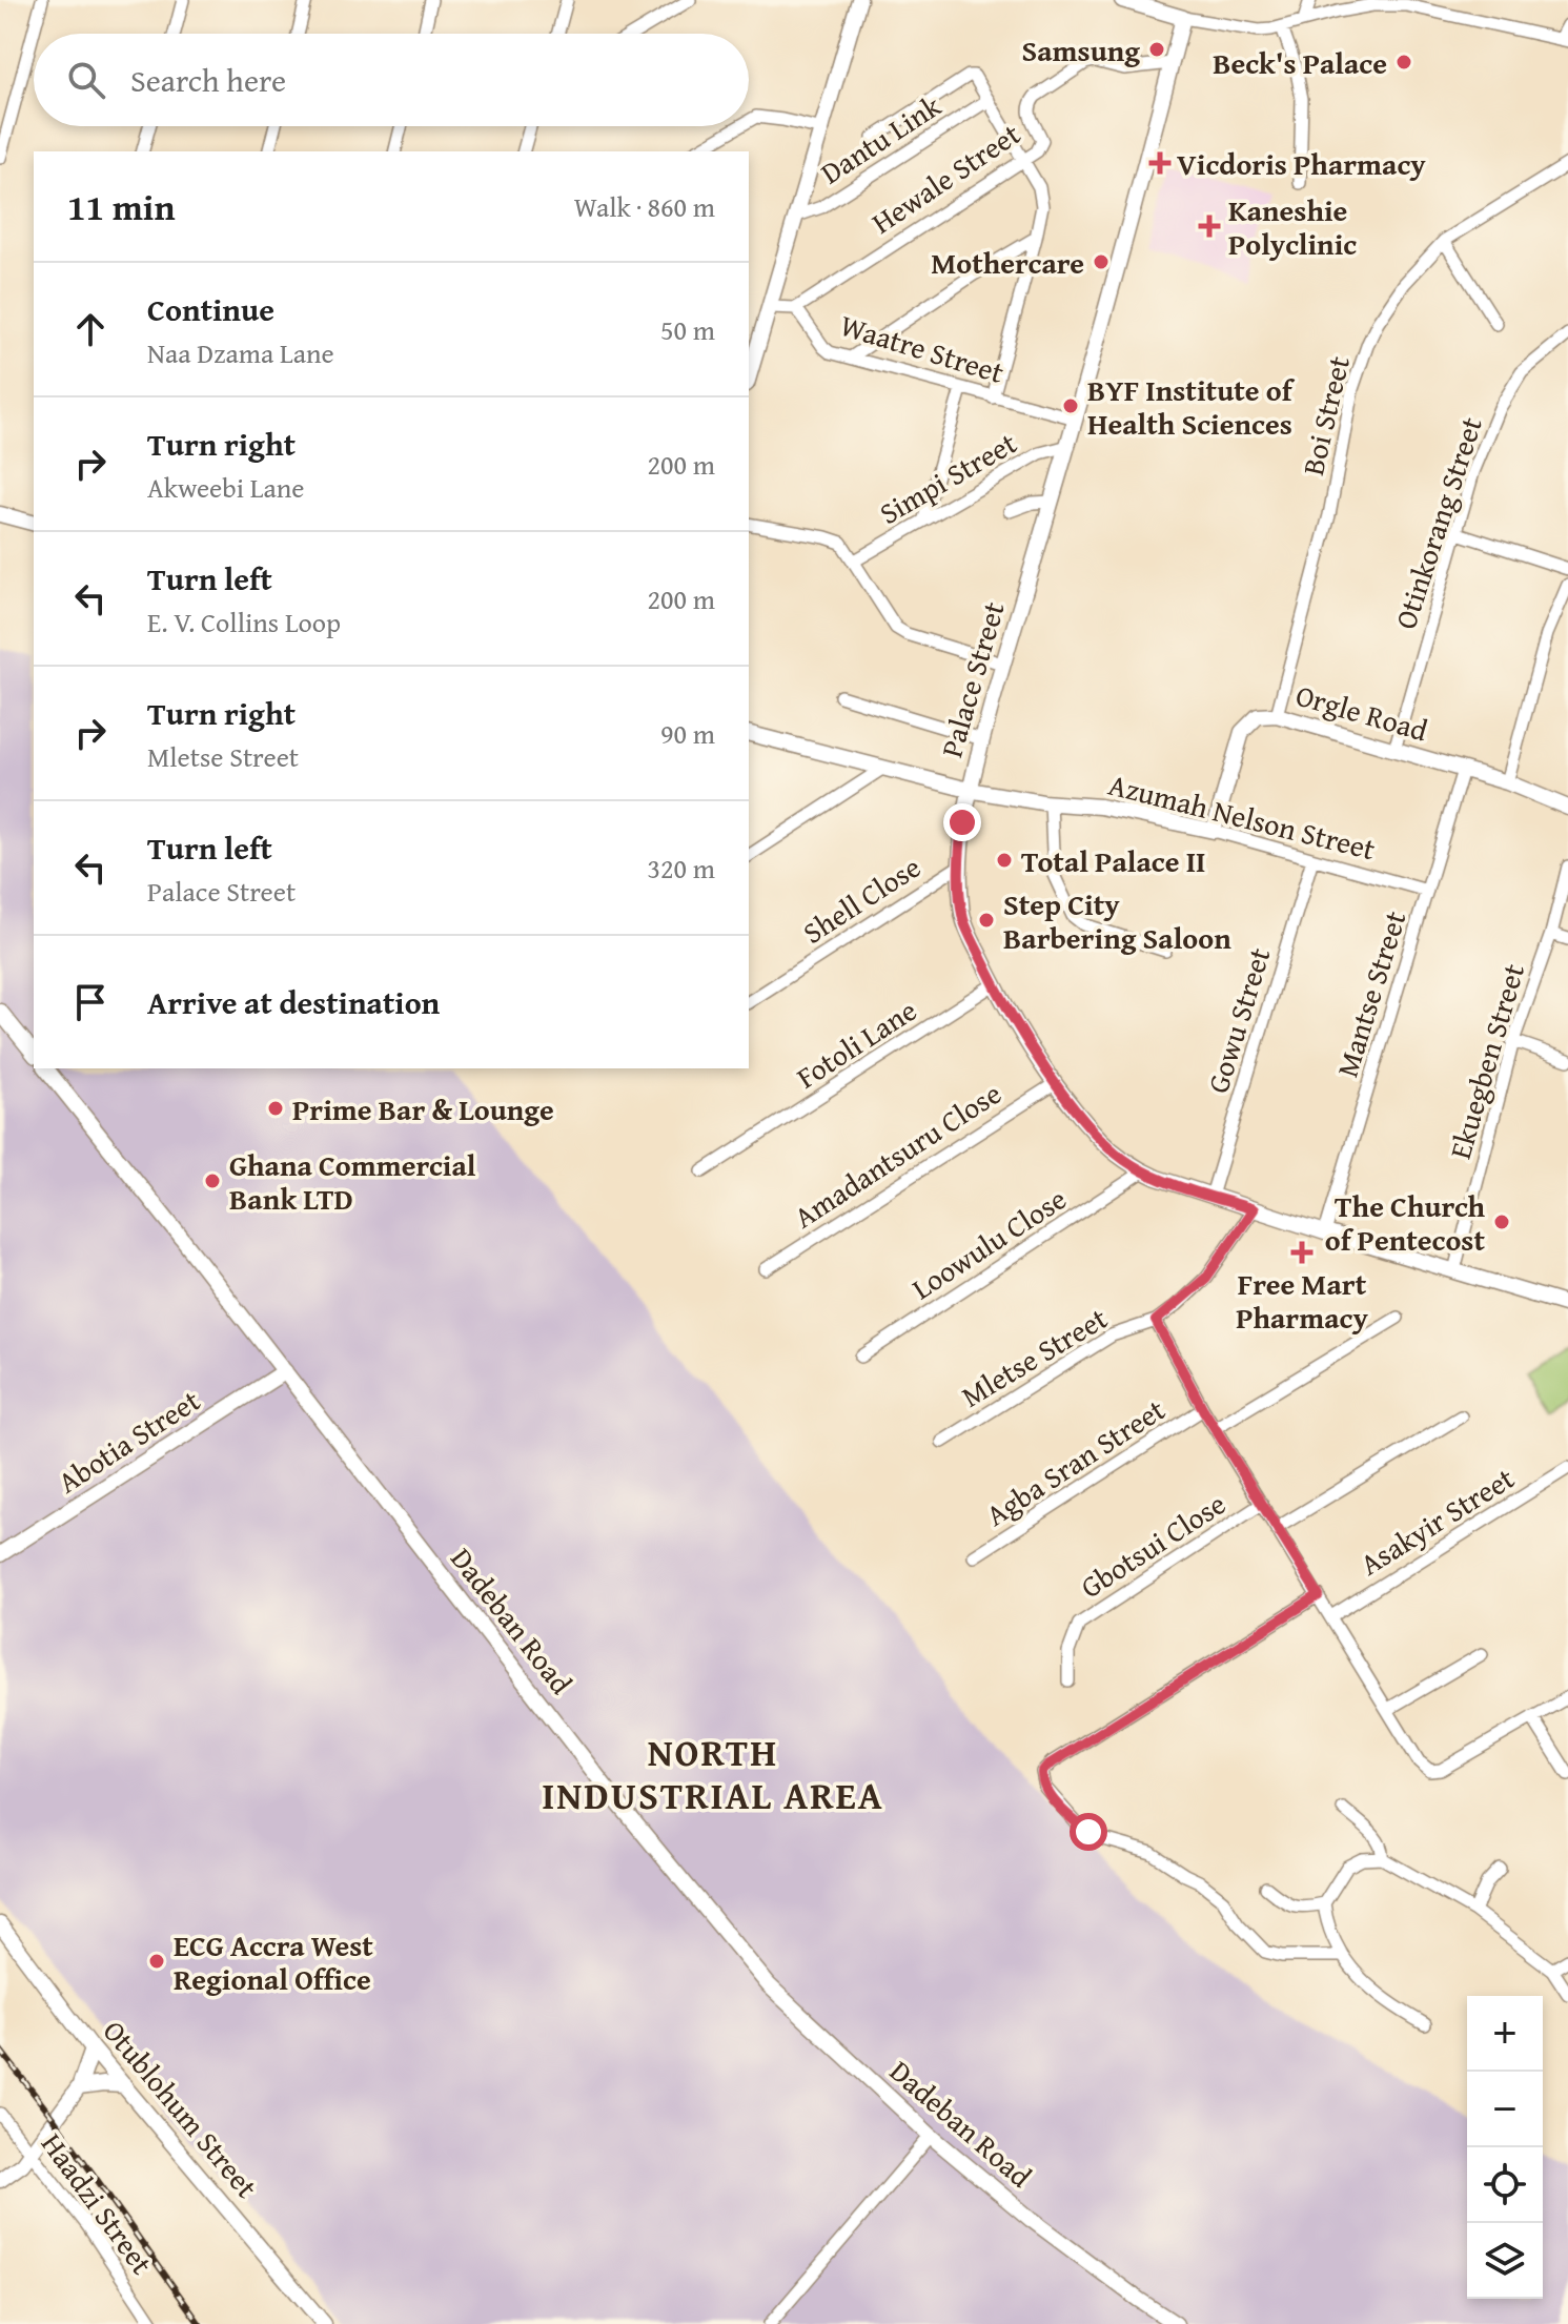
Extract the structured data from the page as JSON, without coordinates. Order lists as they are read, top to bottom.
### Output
{
  "streets": {
    "street": [
      "Dantu Link",
      "Hewale Street",
      "Waatre Street",
      "Boi Street",
      "Simpi Street",
      "Otinkorang Street",
      "Palace Street",
      "Orgle Road",
      "Azumah Nelson Street",
      "Shell Close",
      "Mantse Street",
      "Gowu Street",
      "Fotoli Lane",
      "Ekuegben Street",
      "Amadantsuru Close",
      "Loowulu Close",
      "Mletse Street",
      "Abotia Street",
      "Agba Sran Street",
      "Asakyir Street",
      "Gbotsui Close",
      "Dadeban Road",
      "Otublohum Street",
      "Haadzi Street"
    ]
  },
  "crossings": [
    ["Hewale Street", "Waatre Street"],
    ["Hewale Street", "Palace Street"],
    ["Waatre Street", "Palace Street"],
    ["Boi Street", "Orgle Road"],
    ["Simpi Street", "Palace Street"],
    ["Otinkorang Street", "Orgle Road"],
    ["Palace Street", "Azumah Nelson Street"],
    ["Palace Street", "Shell Close"],
    ["Palace Street", "Mantse Street"],
    ["Palace Street", "Gowu Street"],
    ["Palace Street", "Fotoli Lane"],
    ["Palace Street", "Ekuegben Street"],
    ["Palace Street", "Amadantsuru Close"],
    ["Palace Street", "Loowulu Close"],
    ["Palace Street", "Mletse Street"],
    ["Orgle Road", "Azumah Nelson Street"],
    ["Orgle Road", "Mantse Street"],
    ["Azumah Nelson Street", "Mantse Street"],
    ["Azumah Nelson Street", "Gowu Street"],
    ["Abotia Street", "Dadeban Road"]
  ],
  "districts": ["NORTH INDUSTRIAL AREA"],
  "places": {
    "other": [
      "Samsung",
      "Beck's Palace",
      "Mothercare",
      "BYF Institute of Health Sciences",
      "Total Palace II",
      "Step City Barbering Saloon",
      "Prime Bar & Lounge",
      "Ghana Commercial Bank LTD",
      "The Church of Pentecost",
      "ECG Accra West Regional Office"
    ],
    "health": ["Vicdoris Pharmacy", "Kaneshie Polyclinic", "Free Mart Pharmacy"]
  },
  "page": {
    "search": "Search here",
    "heading": ["11 min", "Walk · 860 m"],
    "list": [
      ["Continue", "Naa Dzama Lane", "50 m"],
      ["Turn right", "Akweebi Lane", "200 m"],
      ["Turn left", "E. V. Collins Loop", "200 m"],
      ["Turn right", "Mletse Street", "90 m"],
      ["Turn left", "Palace Street", "320 m"],
      "Arrive at destination"
    ],
    "map_buttons": ["+", "−"]
  }
}
